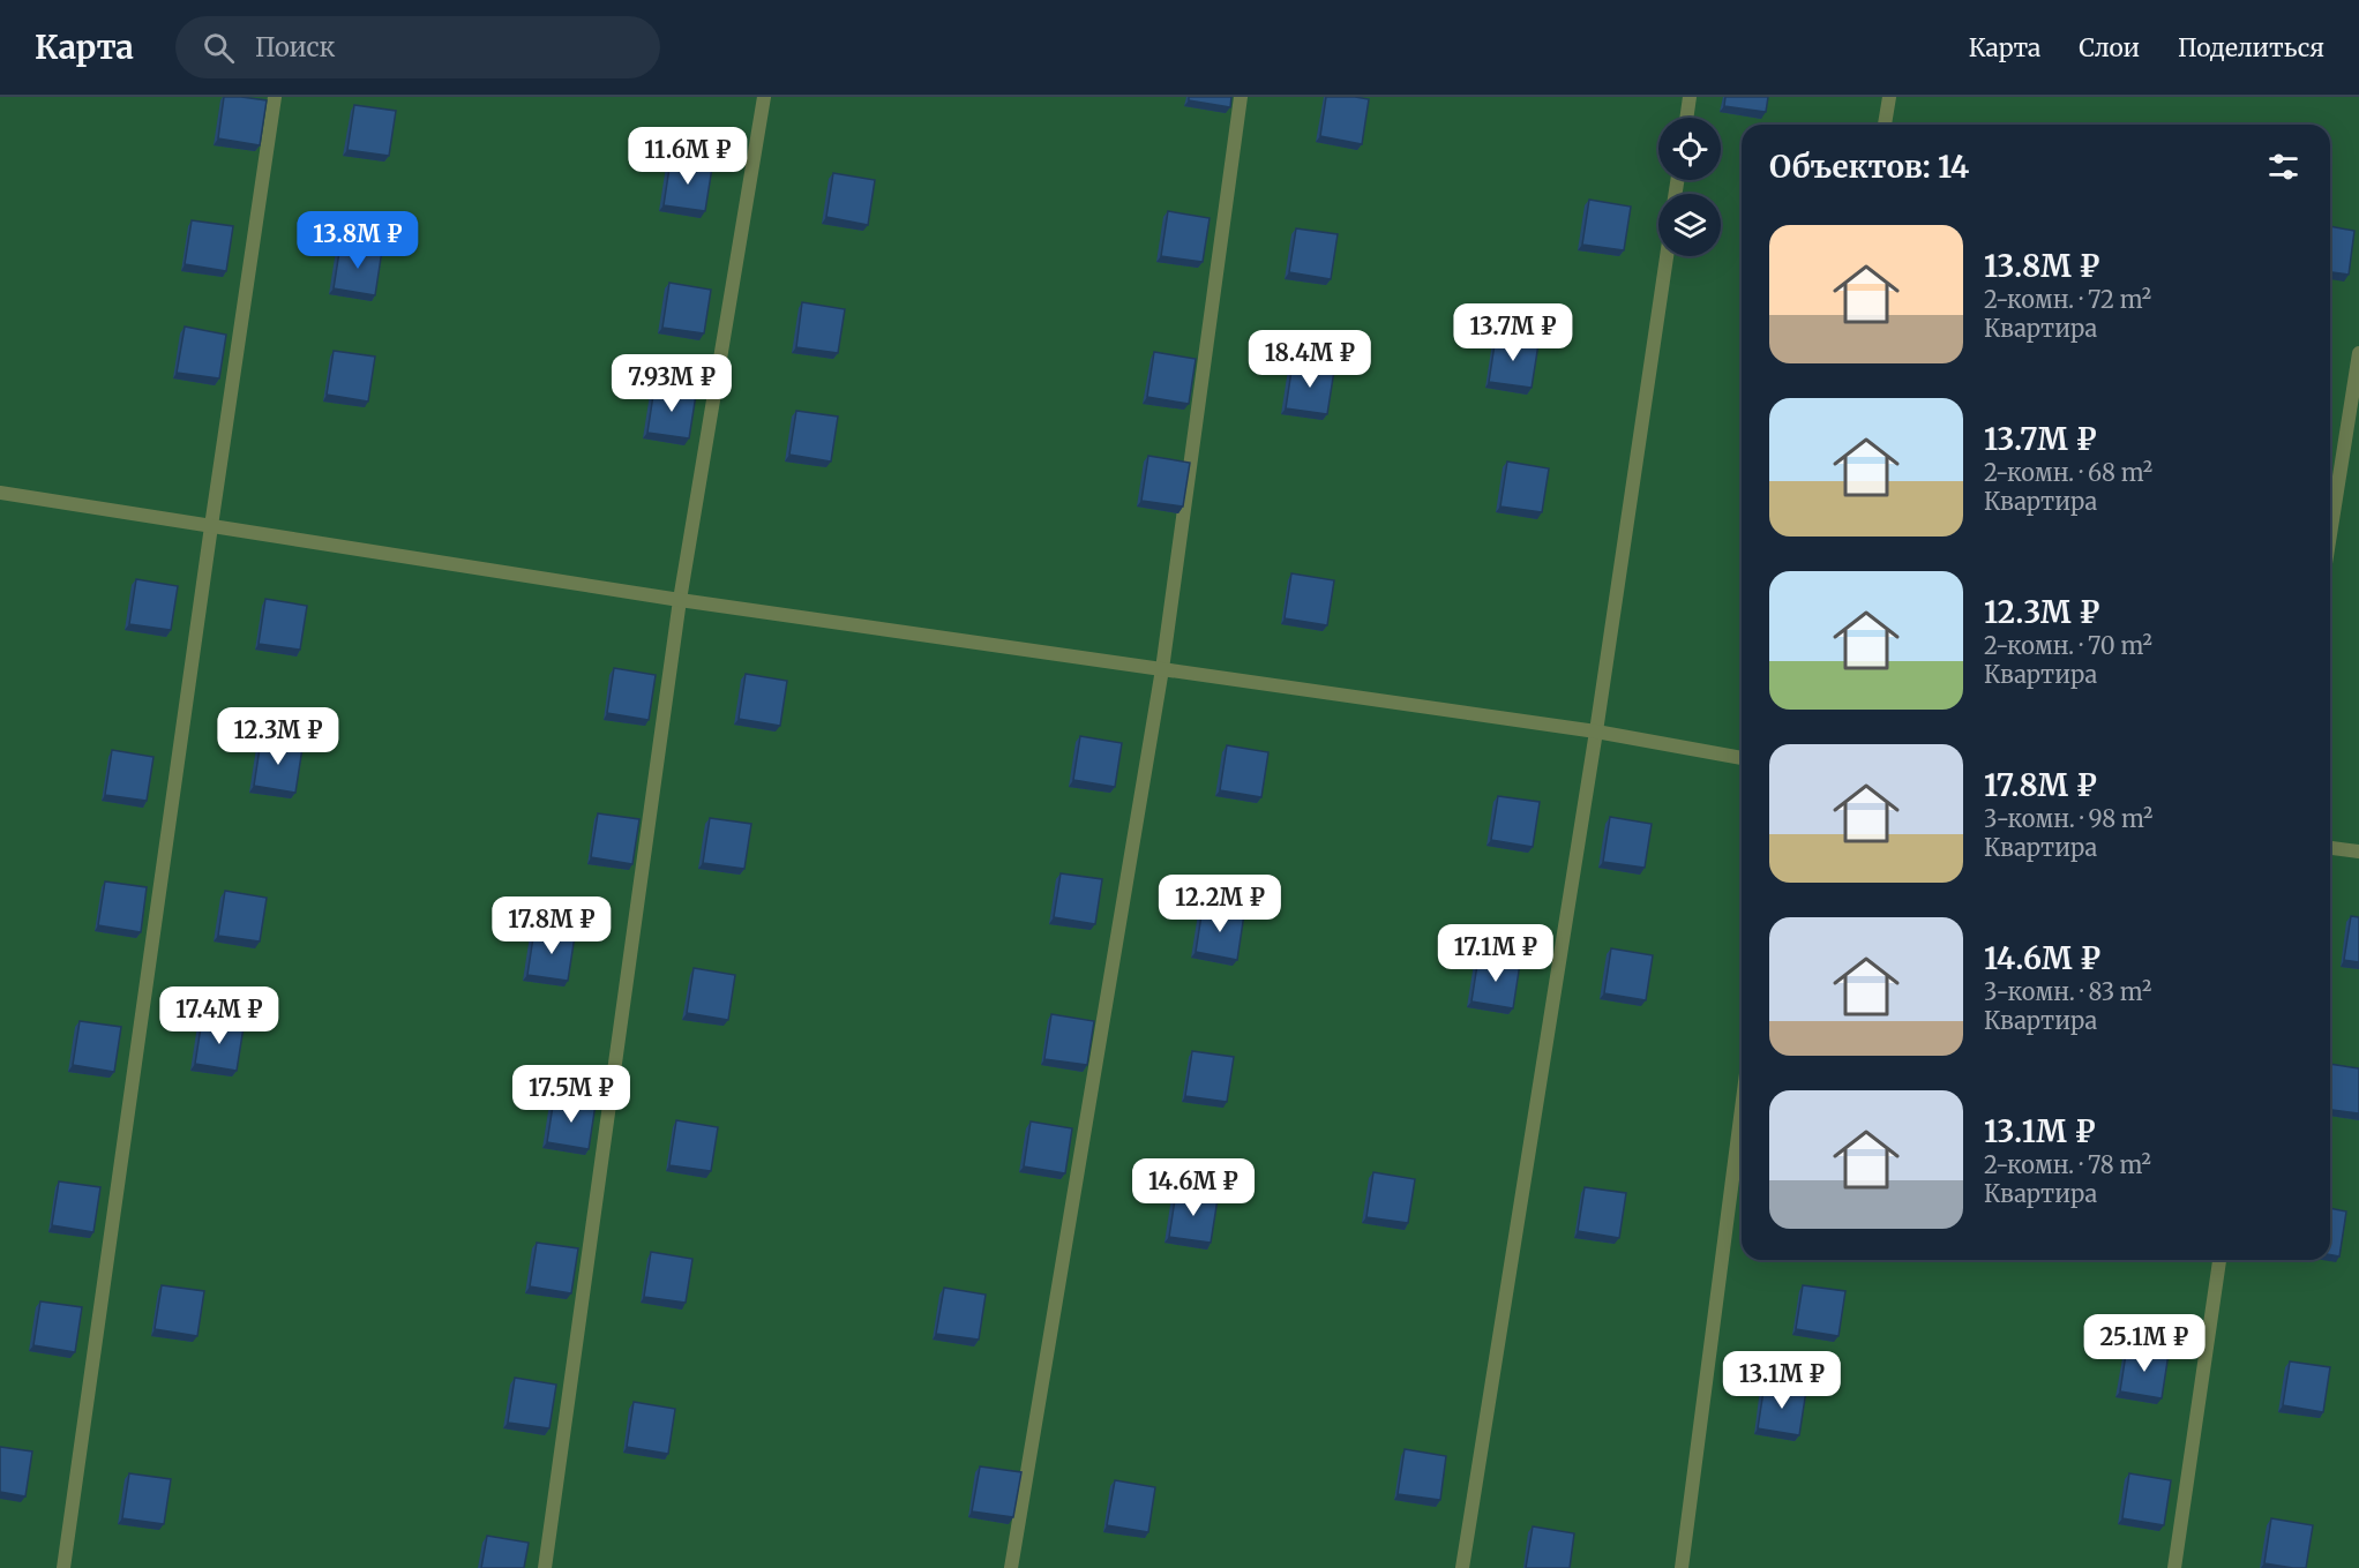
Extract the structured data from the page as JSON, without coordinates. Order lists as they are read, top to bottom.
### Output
{
  "page": {
    "header": "Карта",
    "search": "Поиск",
    "nav": ["Карта", "Слои", "Поделиться"],
    "heading": "Объектов: 14",
    "price": [
      "11.6M ₽",
      "13.8M ₽",
      "13.7M ₽",
      "18.4M ₽",
      "7.93M ₽",
      "12.3M ₽",
      "12.2M ₽",
      "17.8M ₽",
      "17.1M ₽",
      "17.4M ₽",
      "17.5M ₽",
      "14.6M ₽",
      "25.1M ₽",
      "13.1M ₽"
    ],
    "list": [
      {
        "name": "13.8M ₽",
        "note": "2-комн. · 72 m² · Квартира"
      },
      {
        "name": "13.7M ₽",
        "note": "2-комн. · 68 m² · Квартира"
      },
      {
        "name": "12.3M ₽",
        "note": "2-комн. · 70 m² · Квартира"
      },
      {
        "name": "17.8M ₽",
        "note": "3-комн. · 98 m² · Квартира"
      },
      {
        "name": "14.6M ₽",
        "note": "3-комн. · 83 m² · Квартира"
      },
      {
        "name": "13.1M ₽",
        "note": "2-комн. · 78 m² · Квартира"
      }
    ]
  }
}
